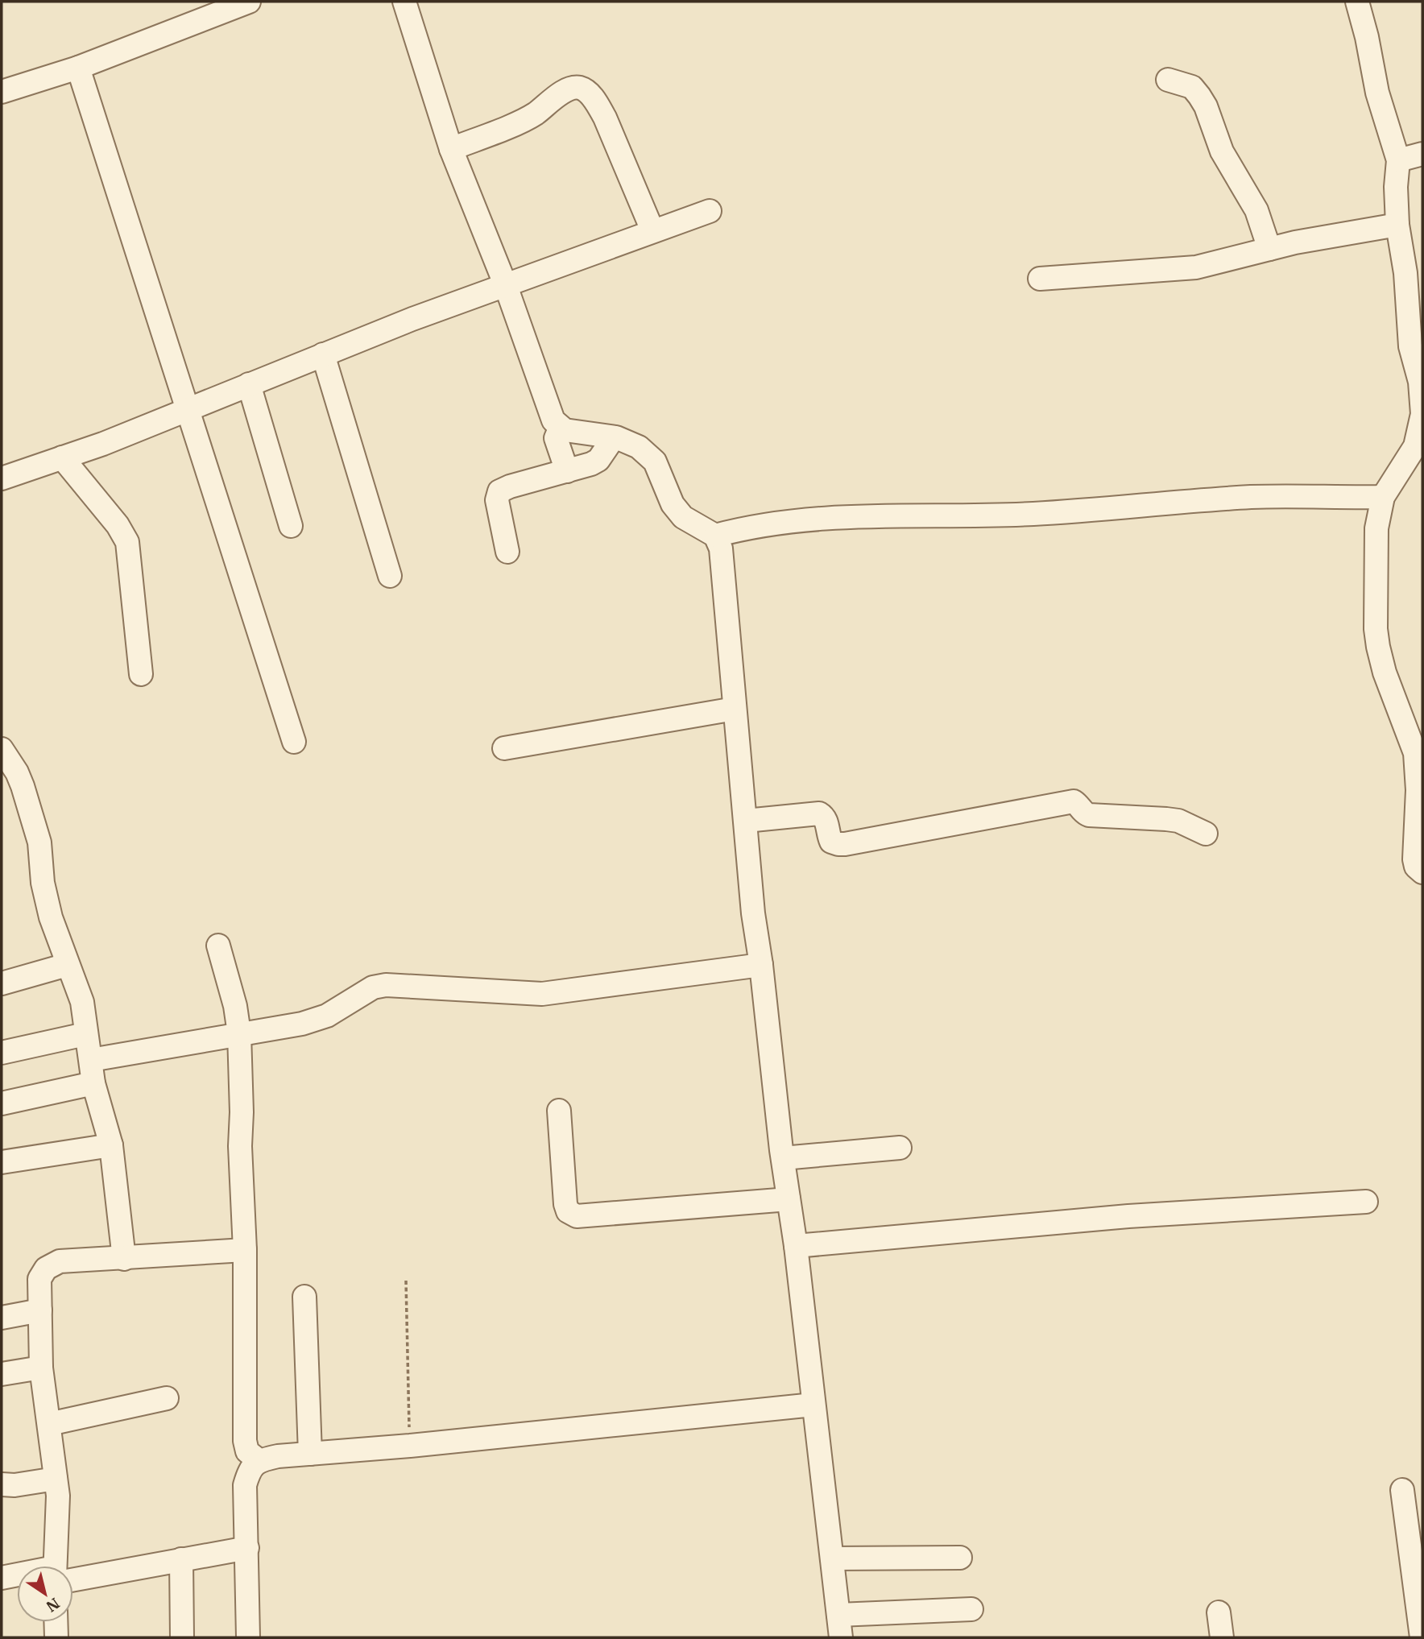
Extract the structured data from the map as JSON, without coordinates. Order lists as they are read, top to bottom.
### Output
{
  "north": "bottom right"
}
